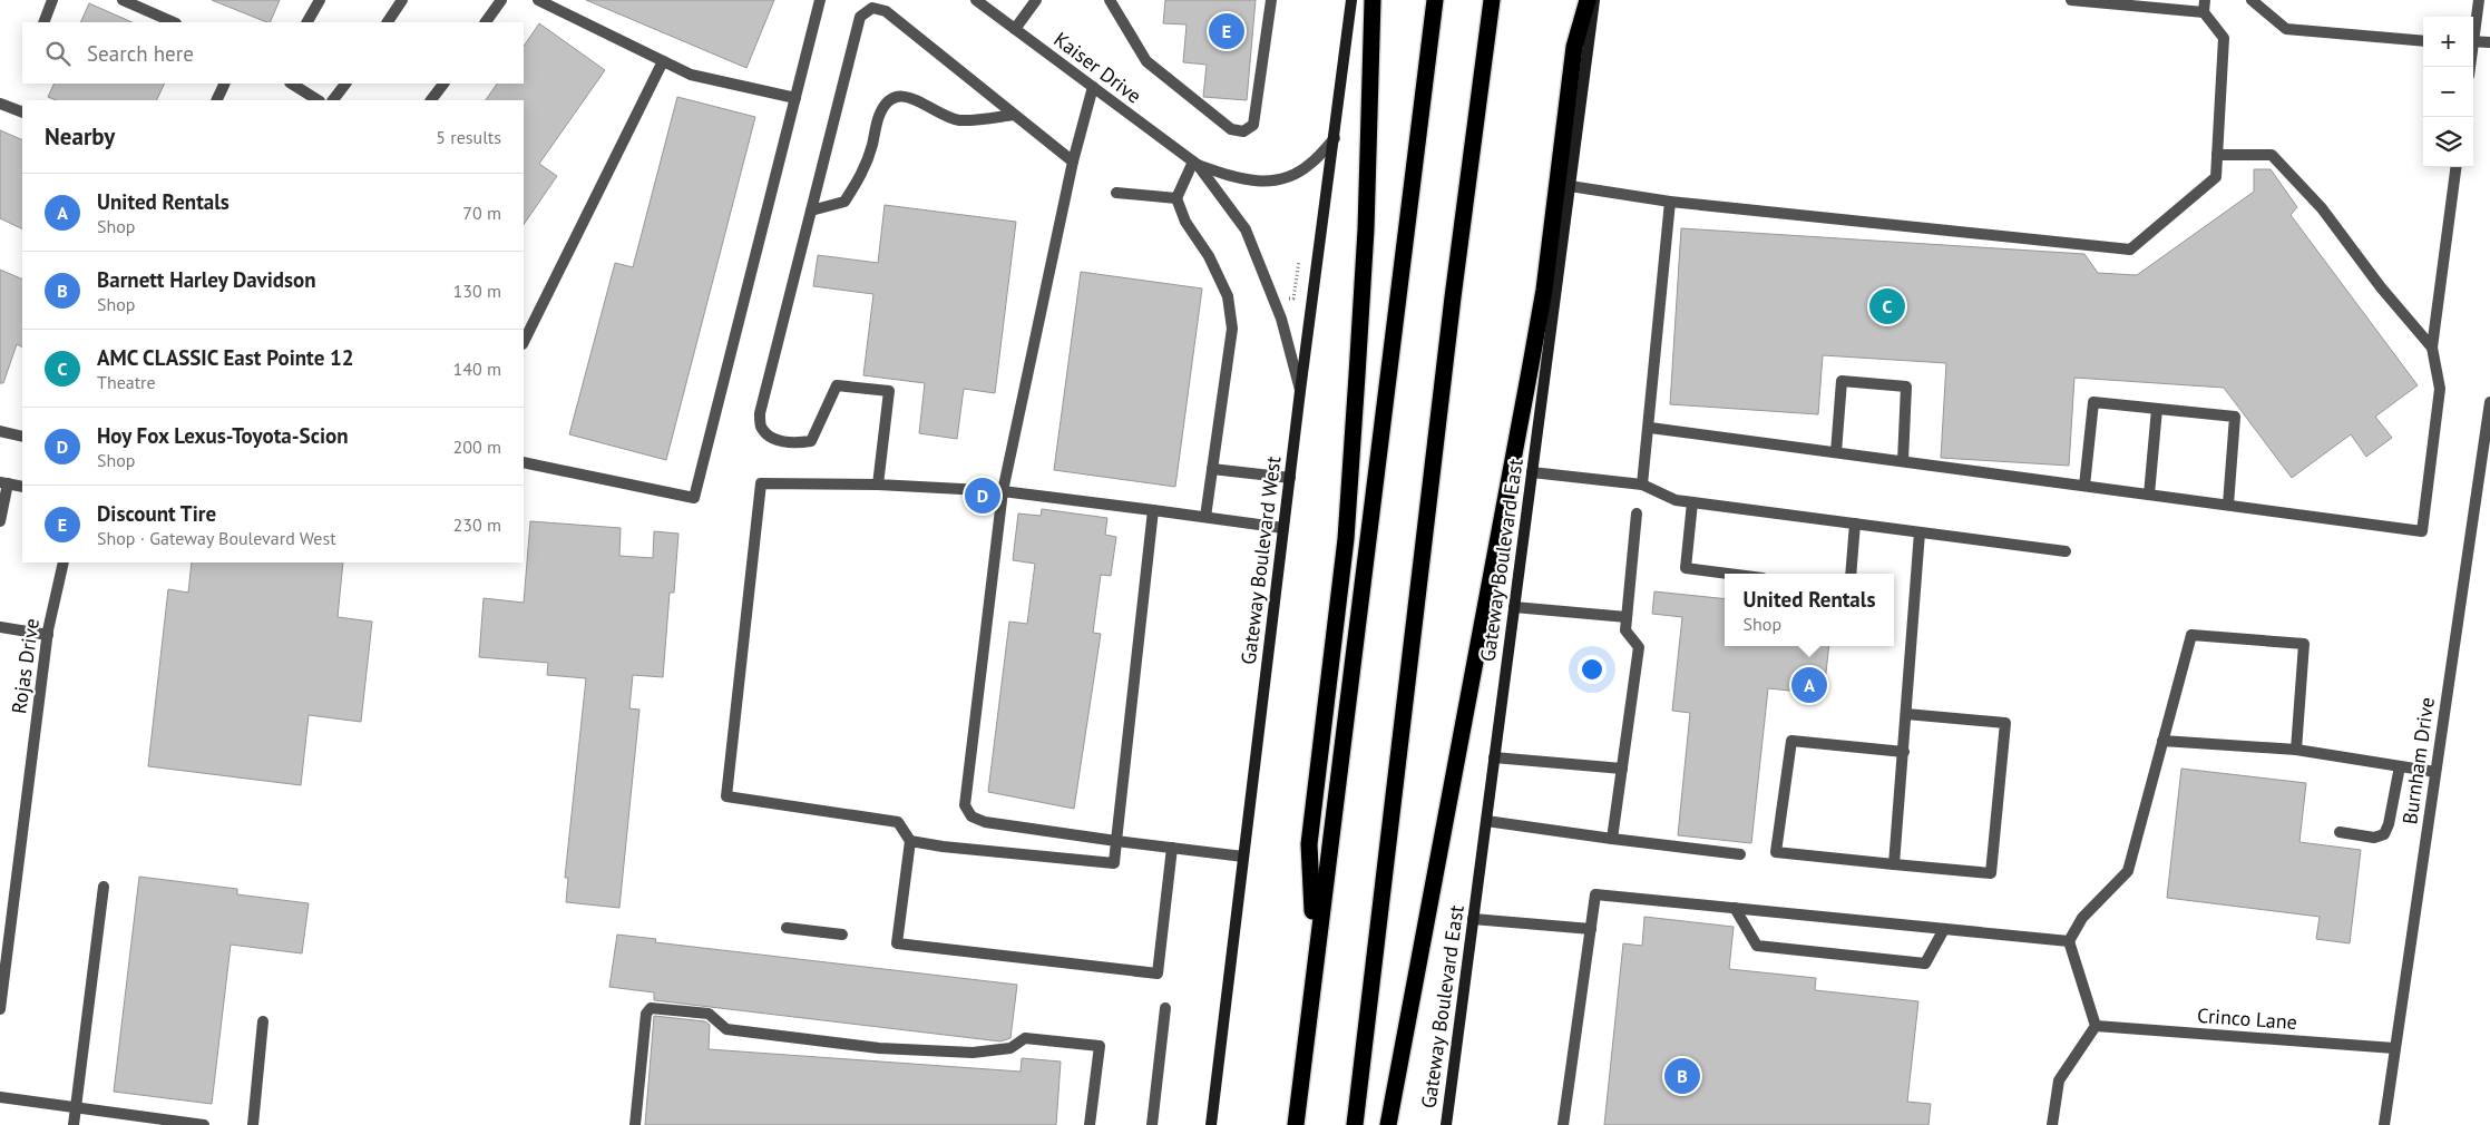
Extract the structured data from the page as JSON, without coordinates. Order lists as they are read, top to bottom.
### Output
{
  "streets": {
    "main road": ["Gateway Boulevard West", "Gateway Boulevard East"],
    "street": [
      "Kaiser Drive",
      "Rojas Drive",
      "Burnham Drive",
      "Crinco Lane"
    ]
  },
  "crossings": [
    ["Kaiser Drive", "Gateway Boulevard West"],
    ["Burnham Drive", "Crinco Lane"]
  ],
  "page": {
    "pins": [
      "E",
      "C",
      "D",
      "A",
      "B"
    ],
    "map_buttons": ["+", "−"],
    "search": "Search here",
    "heading": ["Nearby", "5 results"],
    "list": [
      {
        "mark": "A",
        "name": "United Rentals",
        "note": "Shop",
        "value": "70 m"
      },
      {
        "mark": "B",
        "name": "Barnett Harley Davidson",
        "note": "Shop",
        "value": "130 m"
      },
      {
        "mark": "C",
        "name": "AMC CLASSIC East Pointe 12",
        "note": "Theatre",
        "value": "140 m"
      },
      {
        "mark": "D",
        "name": "Hoy Fox Lexus-Toyota-Scion",
        "note": "Shop",
        "value": "200 m"
      },
      {
        "mark": "E",
        "name": "Discount Tire",
        "note": "Shop · Gateway Boulevard West",
        "value": "230 m"
      }
    ],
    "popup": ["United Rentals", "Shop"]
  }
}
